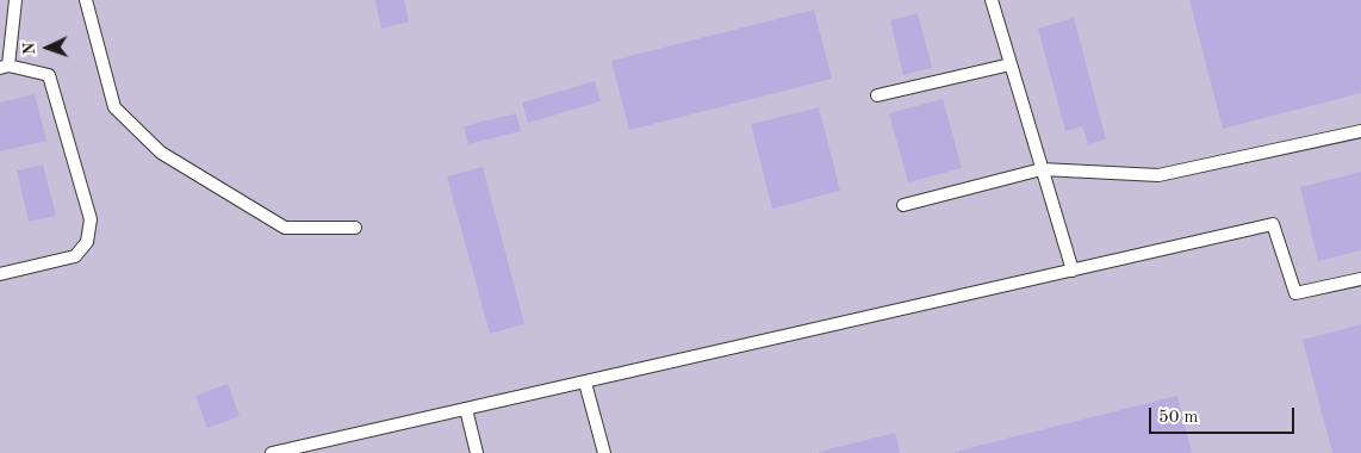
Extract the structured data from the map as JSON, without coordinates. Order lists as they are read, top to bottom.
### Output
{
  "scale_bar": "50 m",
  "north": "left"
}
